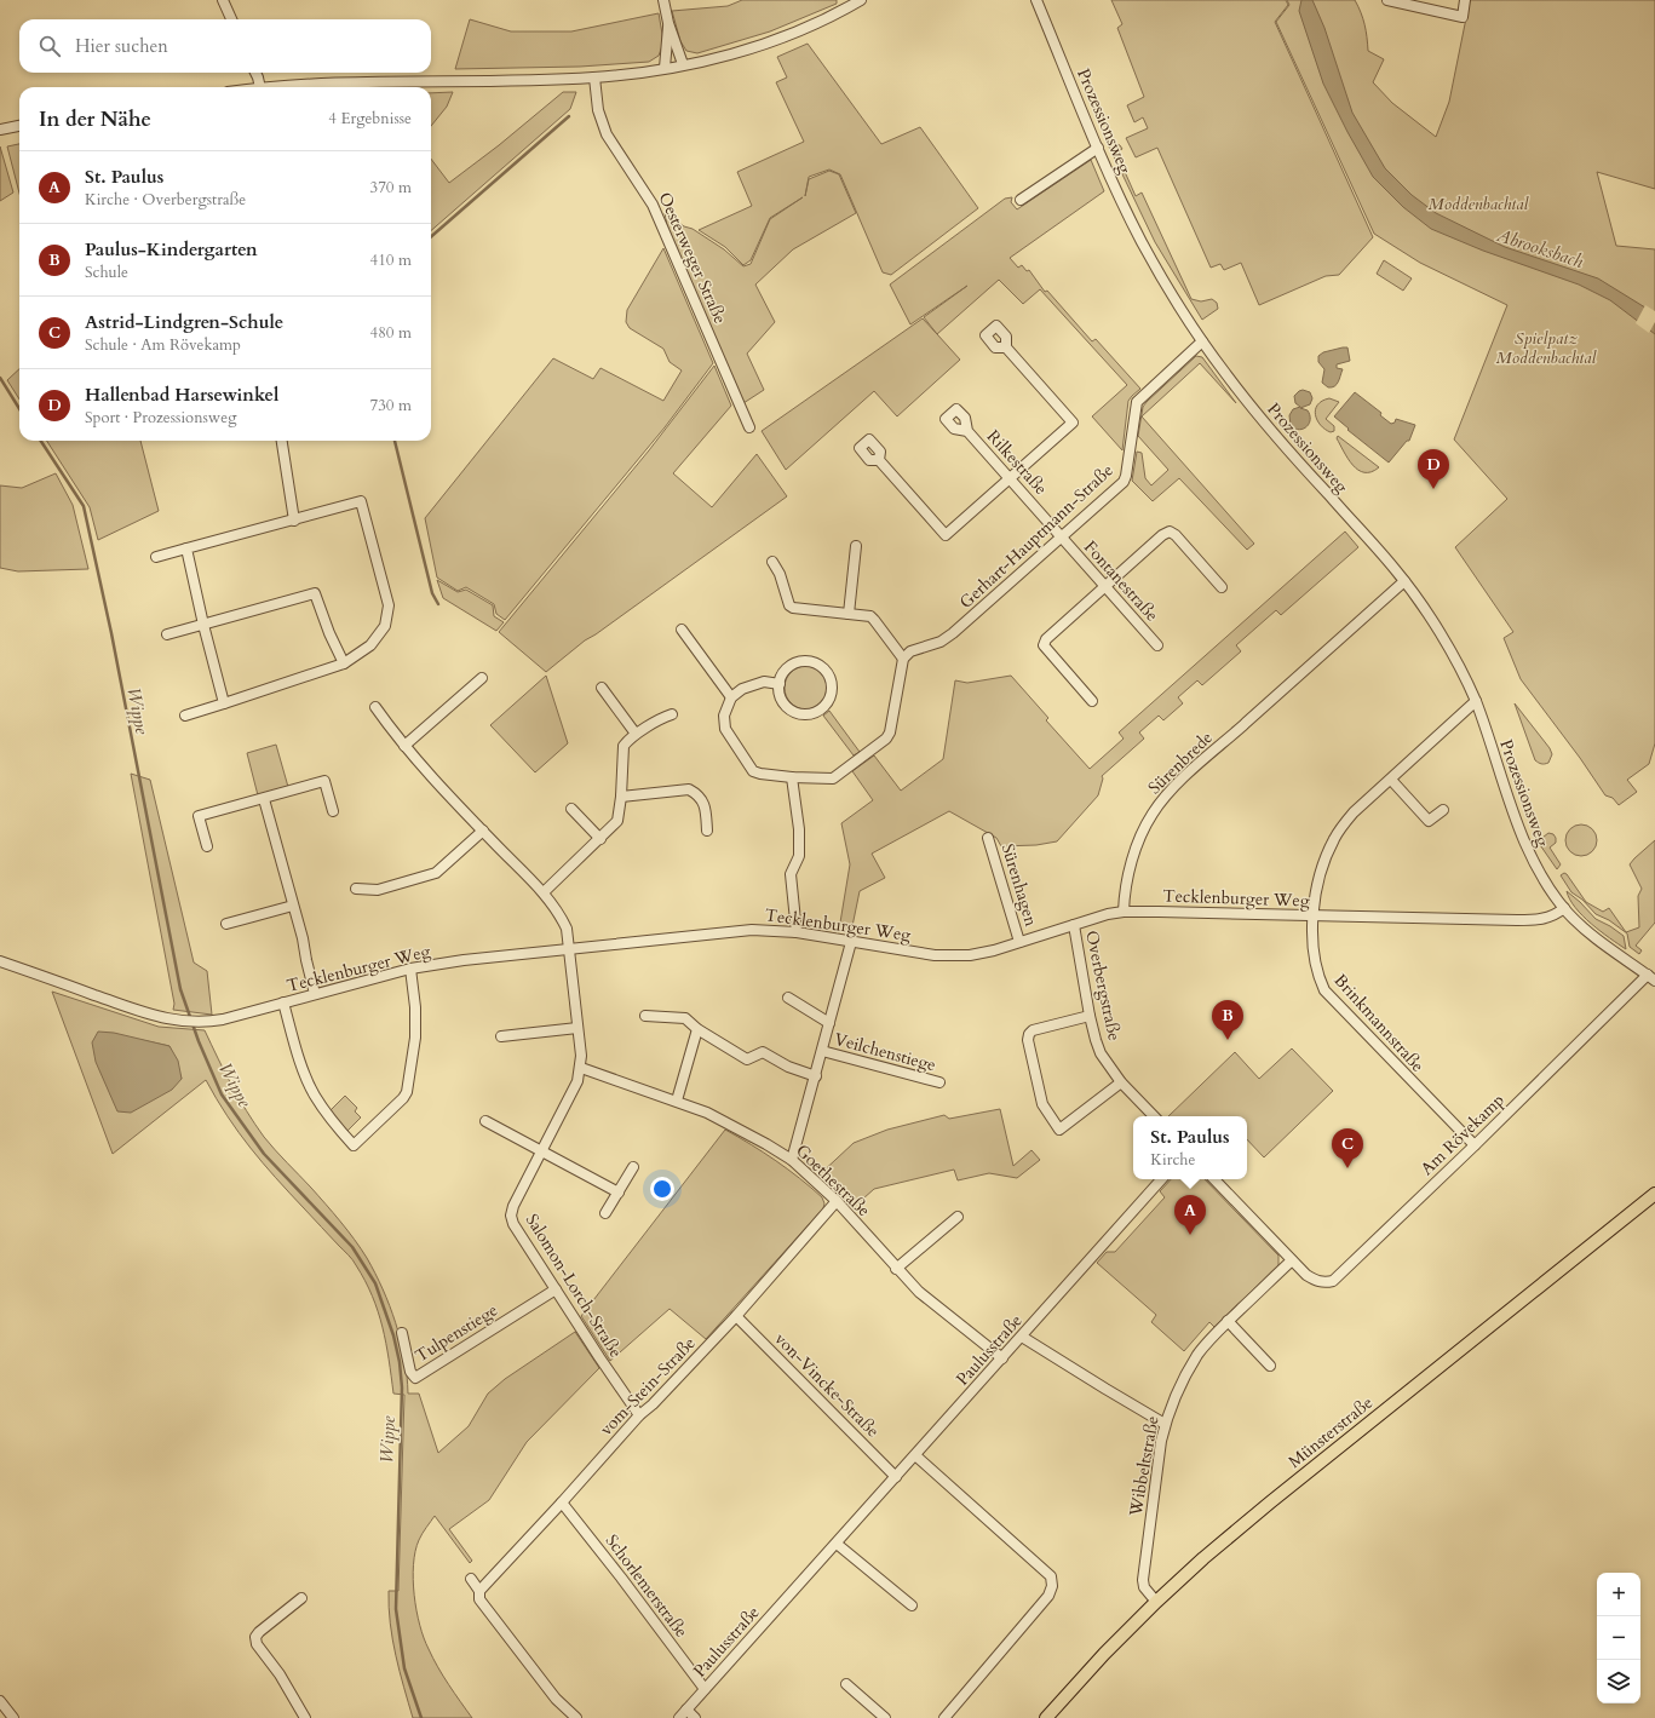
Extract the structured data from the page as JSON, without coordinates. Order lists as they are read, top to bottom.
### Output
{
  "streets": {
    "main road": ["Münsterstraße"],
    "street": [
      "Prozessionsweg",
      "Oesterweger Straße",
      "Rilkestraße",
      "Gerhart-Hauptmann-Straße",
      "Fontanestraße",
      "Sürenbrede",
      "Sürenhagen",
      "Tecklenburger Weg",
      "Overbergstraße",
      "Brinkmannstraße",
      "Veilchenstiege",
      "Am Rövekamp",
      "Goethestraße",
      "Salomon-Lorch-Straße",
      "Tulpenstiege",
      "Paulusstraße",
      "von-Vincke-Straße",
      "vom-Stein-Straße",
      "Wibbeltstraße",
      "Schorlemerstraße"
    ]
  },
  "crossings": [
    ["Prozessionsweg", "Gerhart-Hauptmann-Straße"],
    ["Prozessionsweg", "Sürenbrede"],
    ["Prozessionsweg", "Tecklenburger Weg"],
    ["Prozessionsweg", "Brinkmannstraße"],
    ["Rilkestraße", "Gerhart-Hauptmann-Straße"],
    ["Rilkestraße", "Fontanestraße"],
    ["Gerhart-Hauptmann-Straße", "Fontanestraße"],
    ["Sürenbrede", "Tecklenburger Weg"],
    ["Sürenhagen", "Tecklenburger Weg"],
    ["Tecklenburger Weg", "Overbergstraße"],
    ["Tecklenburger Weg", "Brinkmannstraße"],
    ["Tecklenburger Weg", "Salomon-Lorch-Straße"],
    ["Brinkmannstraße", "Am Rövekamp"],
    ["Am Rövekamp", "Wibbeltstraße"],
    ["Goethestraße", "Salomon-Lorch-Straße"],
    ["Goethestraße", "Paulusstraße"],
    ["Goethestraße", "vom-Stein-Straße"],
    ["Salomon-Lorch-Straße", "Tulpenstiege"],
    ["Salomon-Lorch-Straße", "vom-Stein-Straße"],
    ["Paulusstraße", "von-Vincke-Straße"],
    ["Paulusstraße", "Schorlemerstraße"],
    ["von-Vincke-Straße", "vom-Stein-Straße"],
    ["vom-Stein-Straße", "Schorlemerstraße"],
    ["Münsterstraße", "Wibbeltstraße"]
  ],
  "water": ["Abrooksbach", "Wippe"],
  "parks": ["Moddenbachtal", "Spielpatz Moddenbachtal"],
  "page": {
    "search": "Hier suchen",
    "heading": ["In der Nähe", "4 Ergebnisse"],
    "list": [
      {
        "mark": "A",
        "name": "St. Paulus",
        "note": "Kirche · Overbergstraße",
        "value": "370 m"
      },
      {
        "mark": "B",
        "name": "Paulus-Kindergarten",
        "note": "Schule",
        "value": "410 m"
      },
      {
        "mark": "C",
        "name": "Astrid-Lindgren-Schule",
        "note": "Schule · Am Rövekamp",
        "value": "480 m"
      },
      {
        "mark": "D",
        "name": "Hallenbad Harsewinkel",
        "note": "Sport · Prozessionsweg",
        "value": "730 m"
      }
    ],
    "pins": [
      "D",
      "B",
      "C",
      "A"
    ],
    "popup": ["St. Paulus", "Kirche"],
    "map_buttons": ["+", "−"]
  }
}
